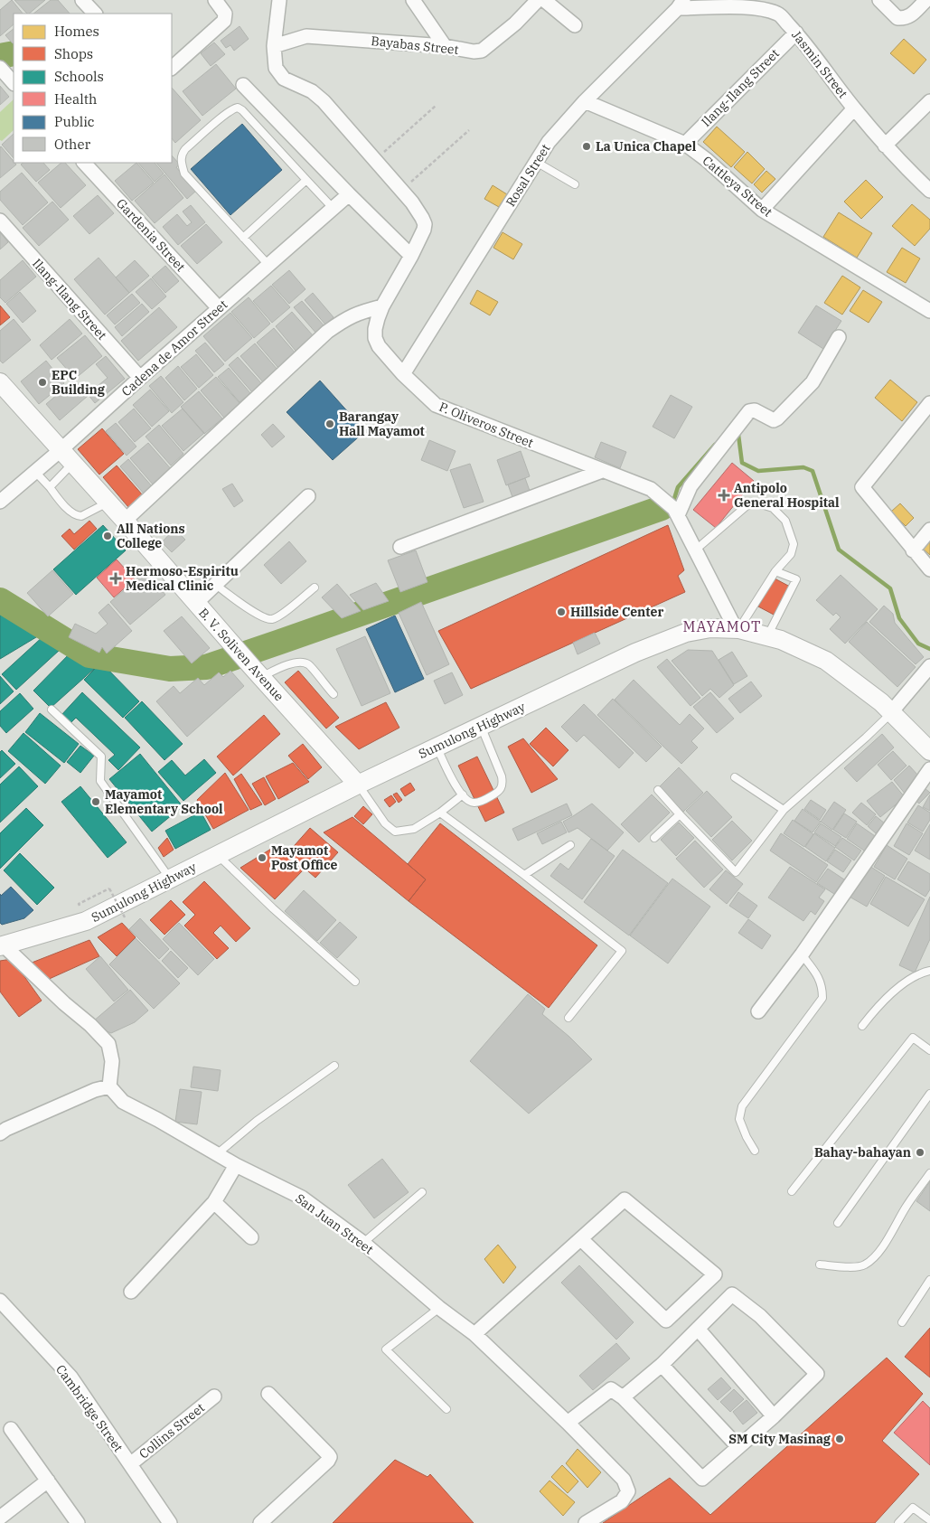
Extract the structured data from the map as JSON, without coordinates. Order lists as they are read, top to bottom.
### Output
{
  "streets": {
    "main road": ["B. V. Soliven Avenue", "Sumulong Highway"],
    "street": [
      "Bayabas Street",
      "Jasmin Street",
      "Ilang-Ilang Street",
      "Rosal Street",
      "Cattleya Street",
      "Gardenia Street",
      "Cadena de Amor Street",
      "P. Oliveros Street",
      "San Juan Street",
      "Cambridge Street",
      "Collins Street"
    ]
  },
  "crossings": [
    ["Bayabas Street", "P. Oliveros Street"],
    ["Jasmin Street", "Ilang-Ilang Street"],
    ["Jasmin Street", "Rosal Street"],
    ["Ilang-Ilang Street", "Cattleya Street"],
    ["Ilang-Ilang Street", "Cadena de Amor Street"],
    ["Rosal Street", "Cattleya Street"],
    ["Rosal Street", "P. Oliveros Street"],
    ["Gardenia Street", "Cadena de Amor Street"],
    ["Cadena de Amor Street", "B. V. Soliven Avenue"],
    ["P. Oliveros Street", "Sumulong Highway"],
    ["B. V. Soliven Avenue", "Sumulong Highway"],
    ["Cambridge Street", "Collins Street"]
  ],
  "districts": ["MAYAMOT"],
  "places": {
    "other": [
      "La Unica Chapel",
      "EPC Building",
      "Barangay Hall Mayamot",
      "All Nations College",
      "Hillside Center",
      "Mayamot Elementary School",
      "Mayamot Post Office",
      "Bahay-bahayan",
      "SM City Masinag"
    ],
    "health": ["Antipolo General Hospital", "Hermoso-Espiritu Medical Clinic"]
  },
  "legend": [
    "Homes",
    "Shops",
    "Schools",
    "Health",
    "Public",
    "Other"
  ]
}
